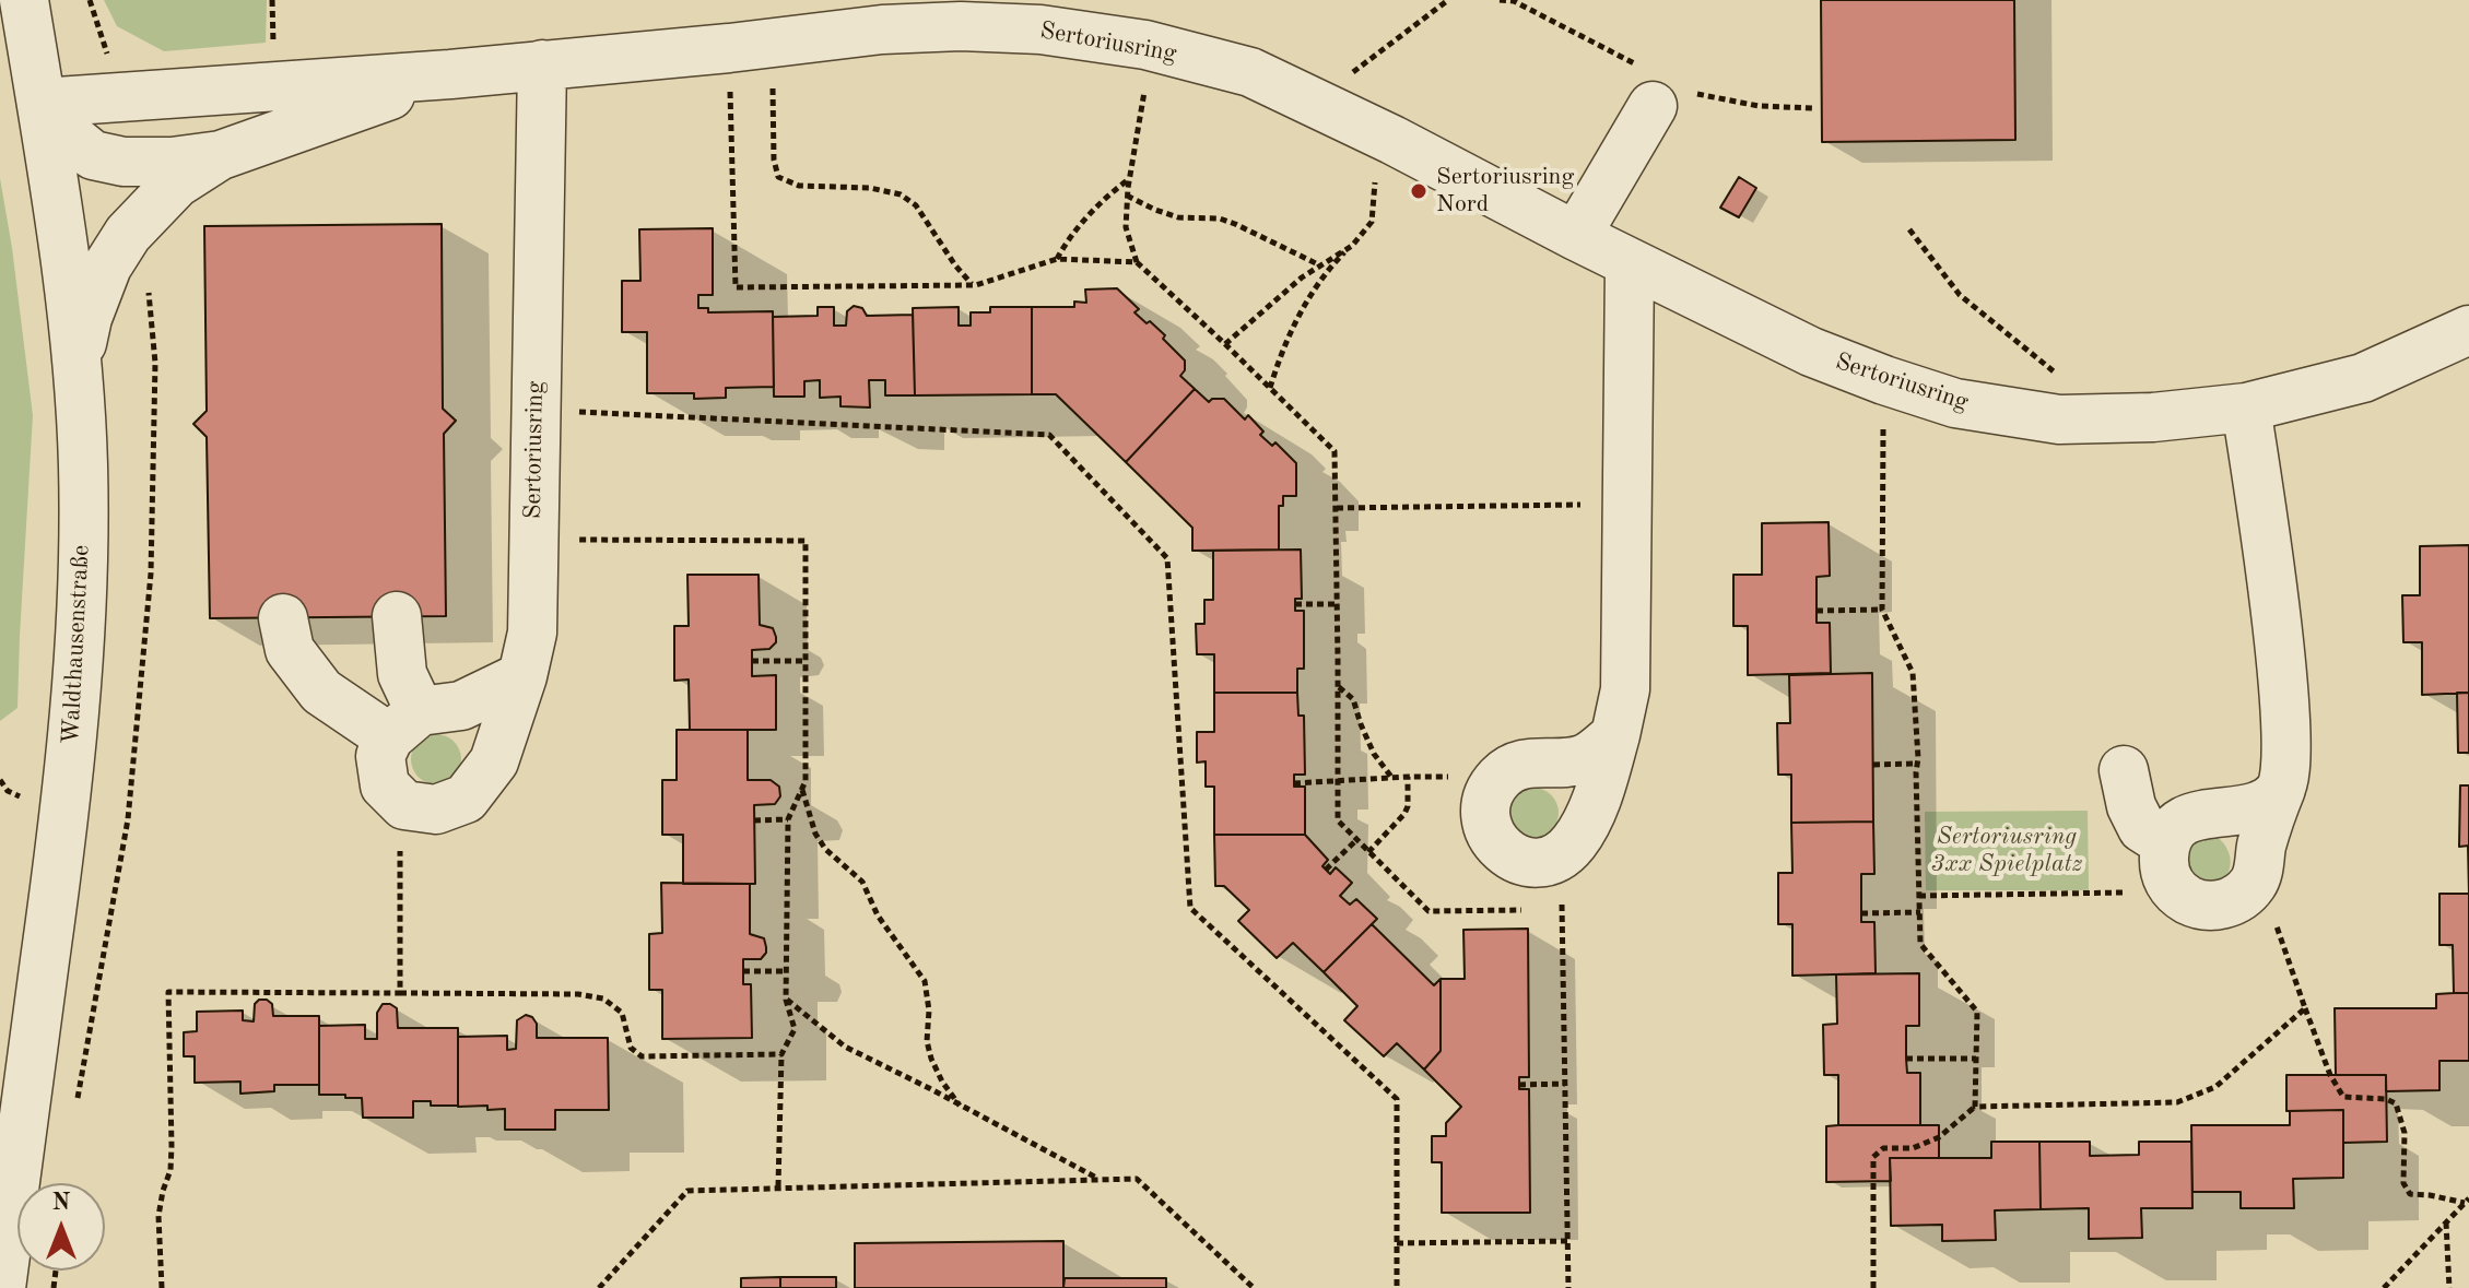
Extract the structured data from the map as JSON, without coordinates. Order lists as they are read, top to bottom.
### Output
{
  "streets": {
    "street": ["Sertoriusring", "Waldthausenstraße"]
  },
  "crossings": [
    ["Sertoriusring", "Waldthausenstraße"]
  ],
  "parks": ["Sertoriusring 3xx Spielplatz"],
  "places": ["Sertoriusring Nord"],
  "north": "top"
}
